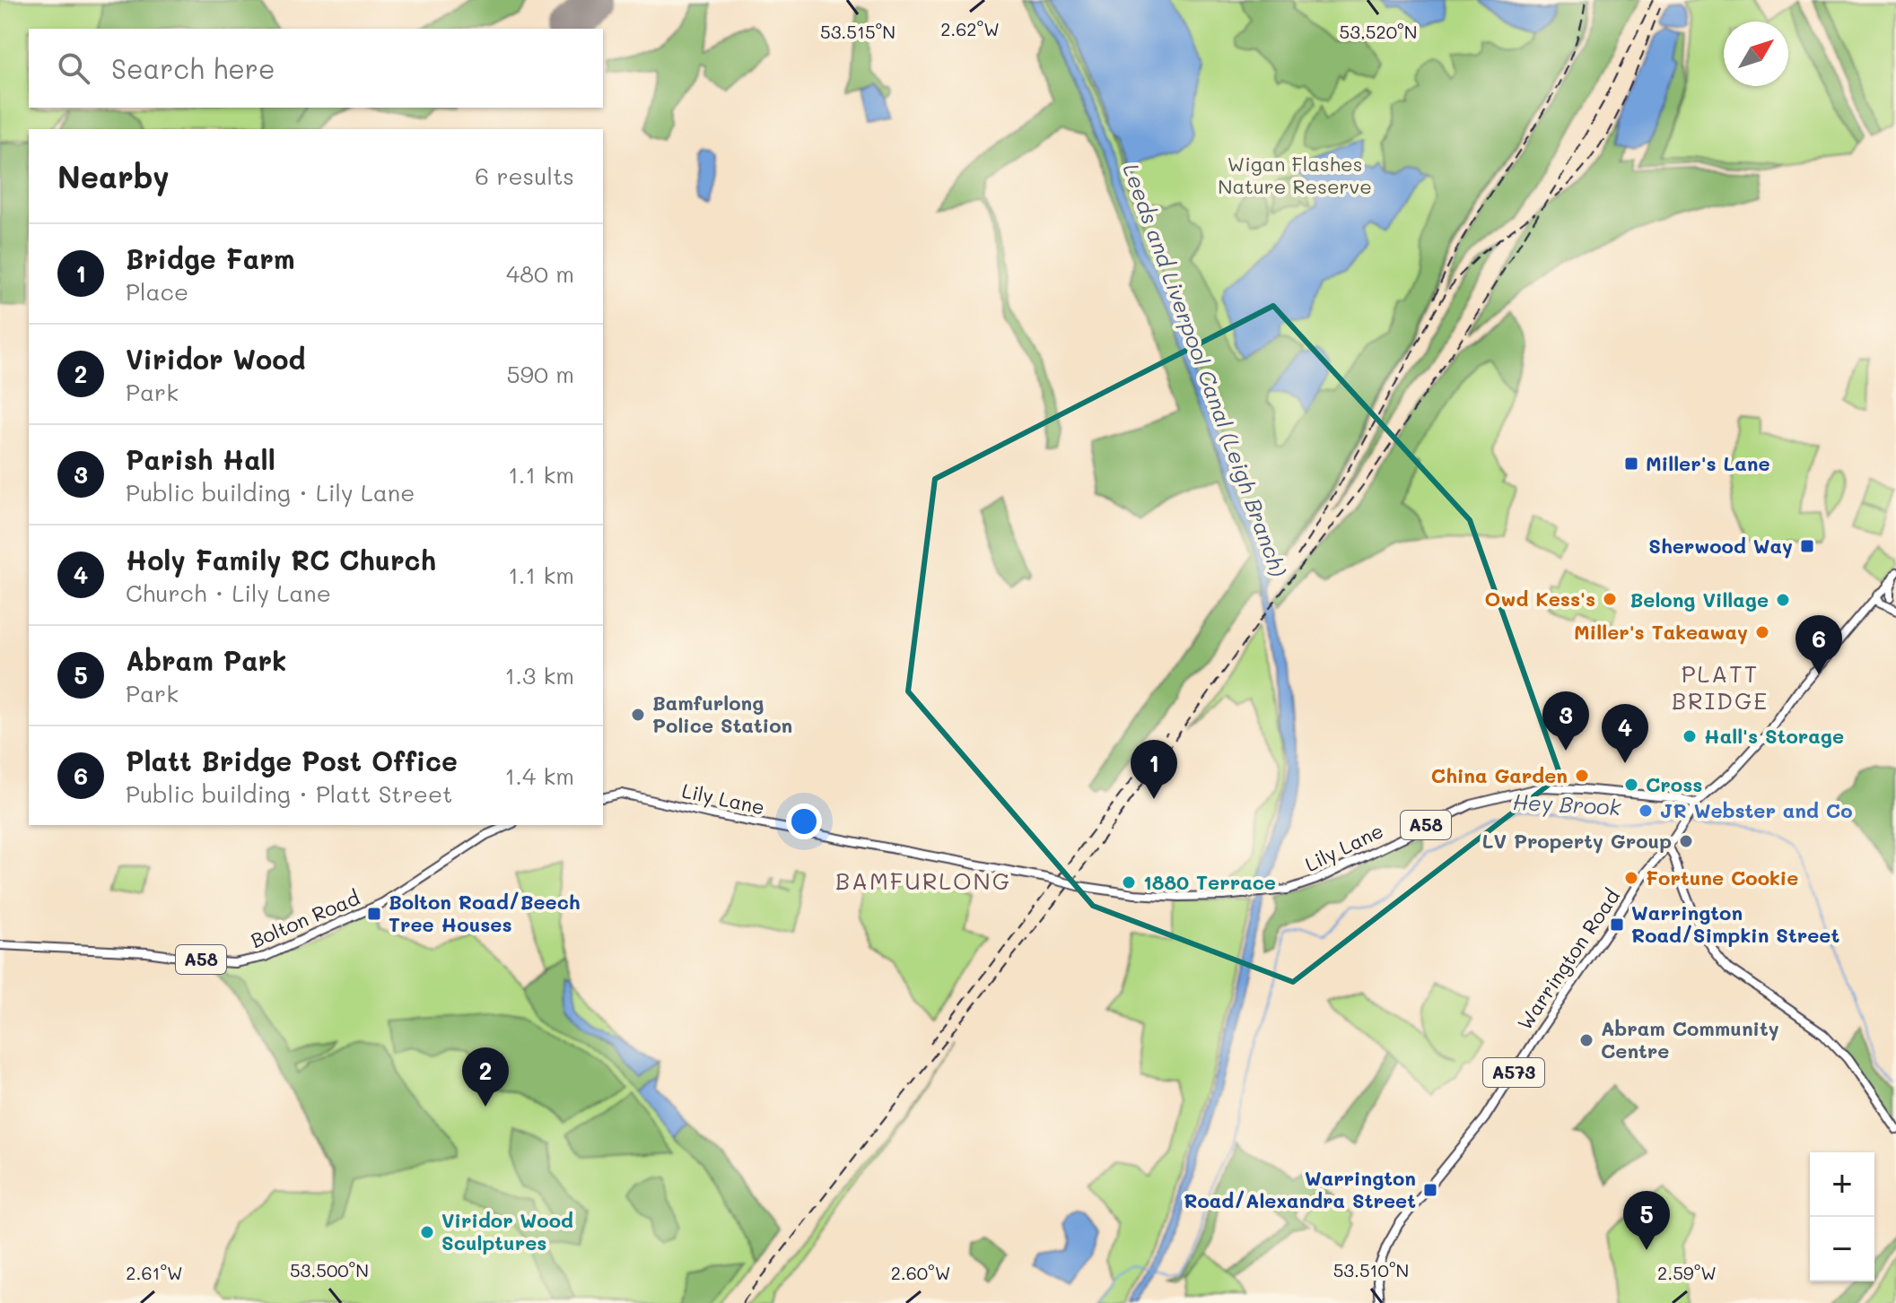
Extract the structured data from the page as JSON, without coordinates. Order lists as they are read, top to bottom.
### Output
{
  "streets": {
    "main road": [
      "Lily Lane",
      "A58",
      "Bolton Road",
      "Warrington Road",
      "A573"
    ]
  },
  "crossings": [
    ["Lily Lane", "Warrington Road"]
  ],
  "districts": ["PLATT BRIDGE", "BAMFURLONG"],
  "water": ["Leeds and Liverpool Canal (Leigh Branch)", "Hey Brook"],
  "parks": ["Wigan Flashes Nature Reserve"],
  "places": {
    "transit": [
      "Miller's Lane",
      "Sherwood Way",
      "Bolton Road/Beech Tree Houses",
      "Warrington Road/Simpkin Street",
      "Warrington Road/Alexandra Street"
    ],
    "other": [
      "Owd Kess's",
      "Belong Village",
      "Miller's Takeaway",
      "Bamfurlong Police Station",
      "Hall's Storage",
      "China Garden",
      "Cross",
      "JR Webster and Co",
      "LV Property Group",
      "Fortune Cookie",
      "1880 Terrace",
      "Abram Community Centre",
      "Viridor Wood Sculptures"
    ]
  },
  "north": "top right",
  "page": {
    "search": "Search here",
    "heading": ["Nearby", "6 results"],
    "list": [
      {
        "mark": "1",
        "name": "Bridge Farm",
        "note": "Place",
        "value": "480 m"
      },
      {
        "mark": "2",
        "name": "Viridor Wood",
        "note": "Park",
        "value": "590 m"
      },
      {
        "mark": "3",
        "name": "Parish Hall",
        "note": "Public building · Lily Lane",
        "value": "1.1 km"
      },
      {
        "mark": "4",
        "name": "Holy Family RC Church",
        "note": "Church · Lily Lane",
        "value": "1.1 km"
      },
      {
        "mark": "5",
        "name": "Abram Park",
        "note": "Park",
        "value": "1.3 km"
      },
      {
        "mark": "6",
        "name": "Platt Bridge Post Office",
        "note": "Public building · Platt Street",
        "value": "1.4 km"
      }
    ],
    "pins": [
      "6",
      "3",
      "4",
      "1",
      "2",
      "5"
    ],
    "map_buttons": ["+", "−"]
  },
  "coordinates": [
    "2.62°W",
    "53.515°N",
    "53.520°N",
    "53.500°N",
    "53.510°N",
    "2.61°W",
    "2.60°W",
    "2.59°W"
  ]
}
